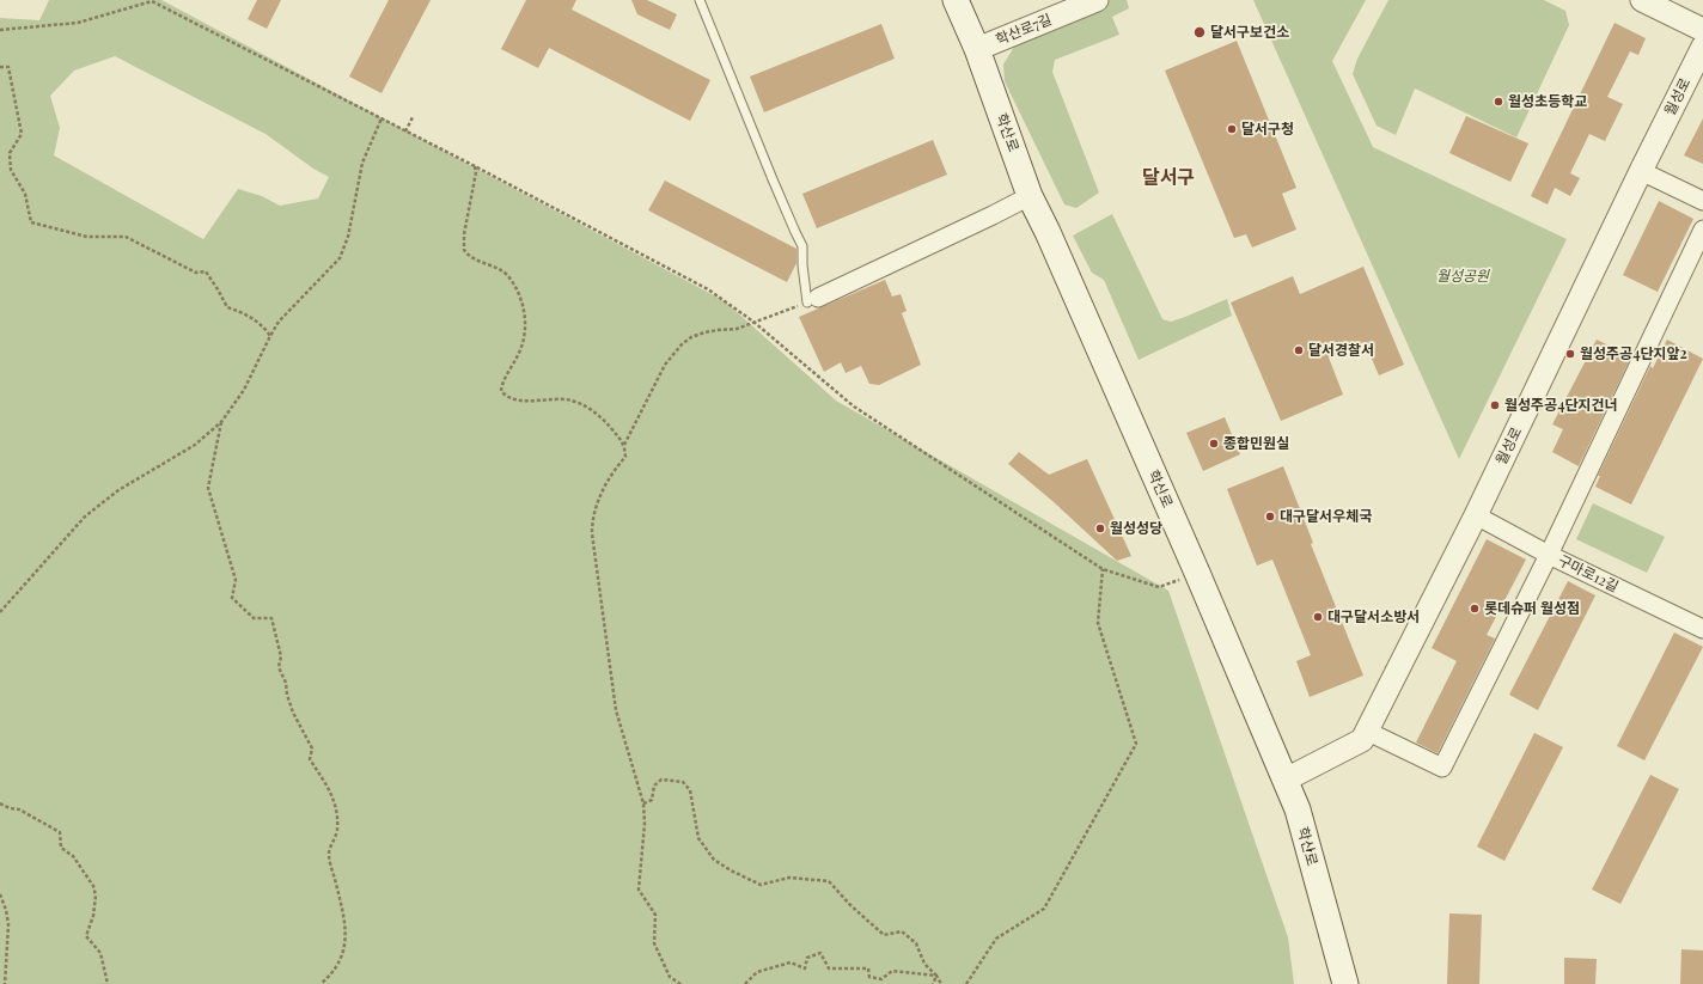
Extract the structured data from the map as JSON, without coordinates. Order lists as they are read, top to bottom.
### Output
{
  "streets": {
    "main road": ["학산로"],
    "street": ["학산로7길", "월성로", "구마로12길"]
  },
  "crossings": [
    ["학산로7길", "학산로"],
    ["월성로", "학산로"],
    ["월성로", "구마로12길"]
  ],
  "districts": ["달서구"],
  "parks": ["월성공원"],
  "places": [
    "달서구보건소",
    "월성초등학교",
    "달서구청",
    "달서경찰서",
    "월성주공4단지앞2",
    "월성주공4단지건너",
    "종합민원실",
    "대구달서우체국",
    "월성성당",
    "롯데슈퍼 월성점",
    "대구달서소방서"
  ]
}
